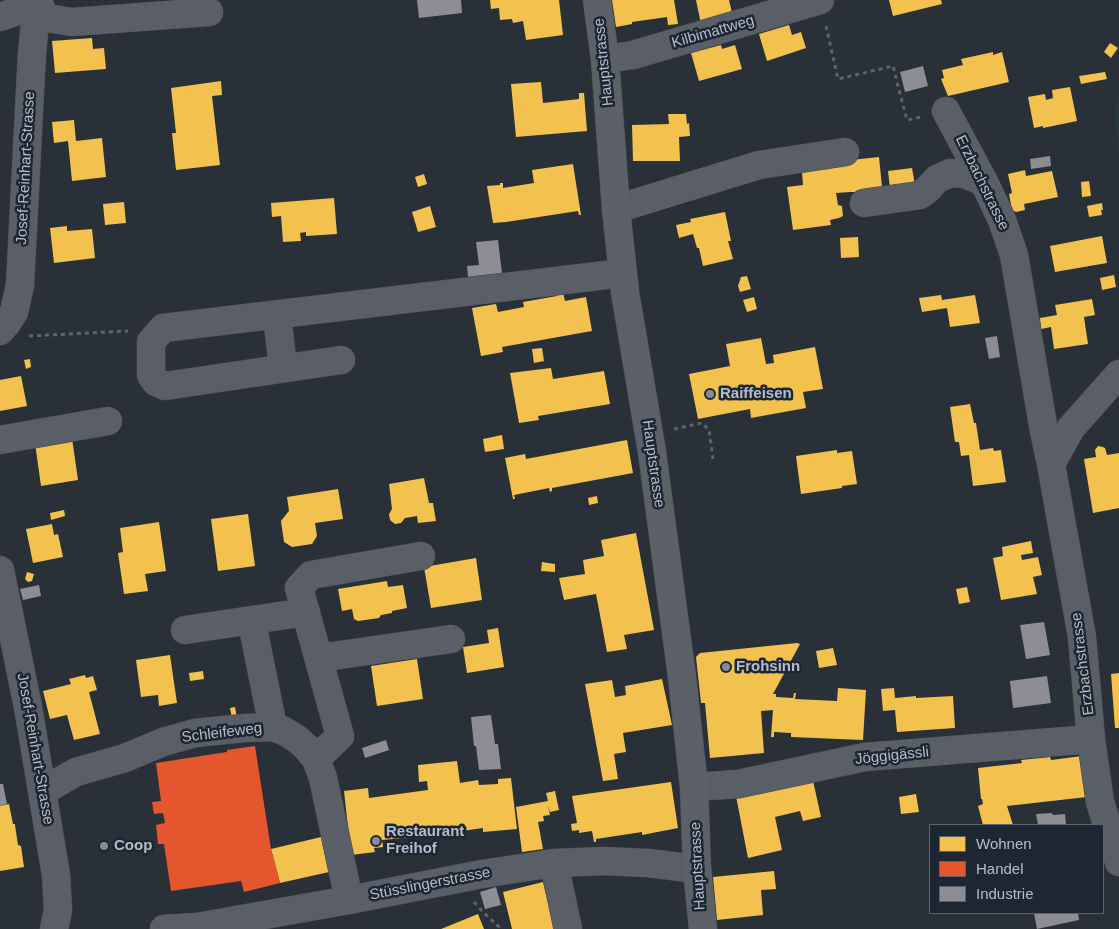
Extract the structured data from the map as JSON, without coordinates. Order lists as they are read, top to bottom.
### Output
{
  "streets": {
    "main road": ["Hauptstrasse"],
    "street": [
      "Kilbimattweg",
      "Josef-Reinhart-Strasse",
      "Erzbachstrasse",
      "Schleifeweg",
      "Jöggigässli",
      "Stüsslingerstrasse"
    ]
  },
  "crossings": [
    ["Kilbimattweg", "Hauptstrasse"],
    ["Hauptstrasse", "Jöggigässli"],
    ["Hauptstrasse", "Stüsslingerstrasse"],
    ["Josef-Reinhart-Strasse", "Schleifeweg"],
    ["Erzbachstrasse", "Jöggigässli"],
    ["Schleifeweg", "Stüsslingerstrasse"]
  ],
  "places": [
    "Raiffeisen",
    "Frohsinn",
    "Restaurant Freihof",
    "Coop"
  ],
  "legend": ["Wohnen", "Handel", "Industrie"]
}
